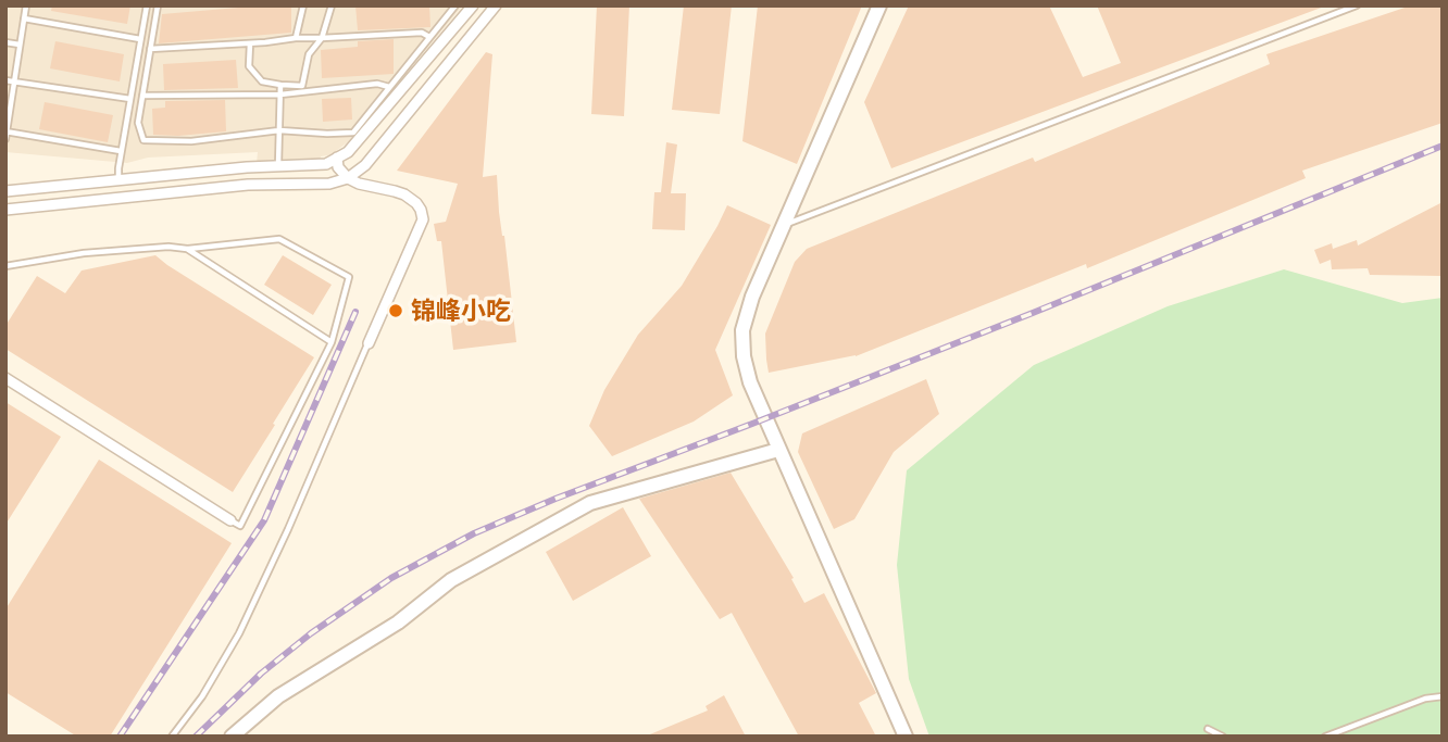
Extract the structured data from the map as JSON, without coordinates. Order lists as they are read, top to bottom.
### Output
{
  "places": ["锦峰小吃"]
}
